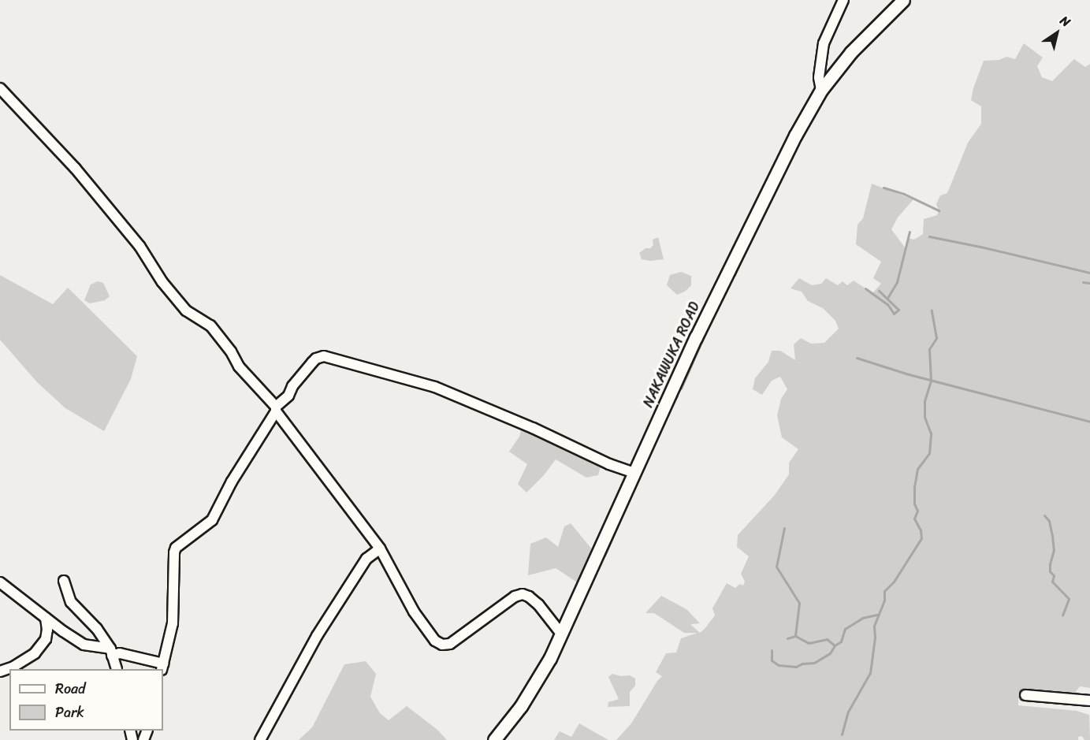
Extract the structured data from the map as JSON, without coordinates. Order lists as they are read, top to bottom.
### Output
{
  "streets": {
    "main road": ["NAKAWUKA ROAD"]
  },
  "legend": ["Road", "Park"],
  "north": "top right"
}
